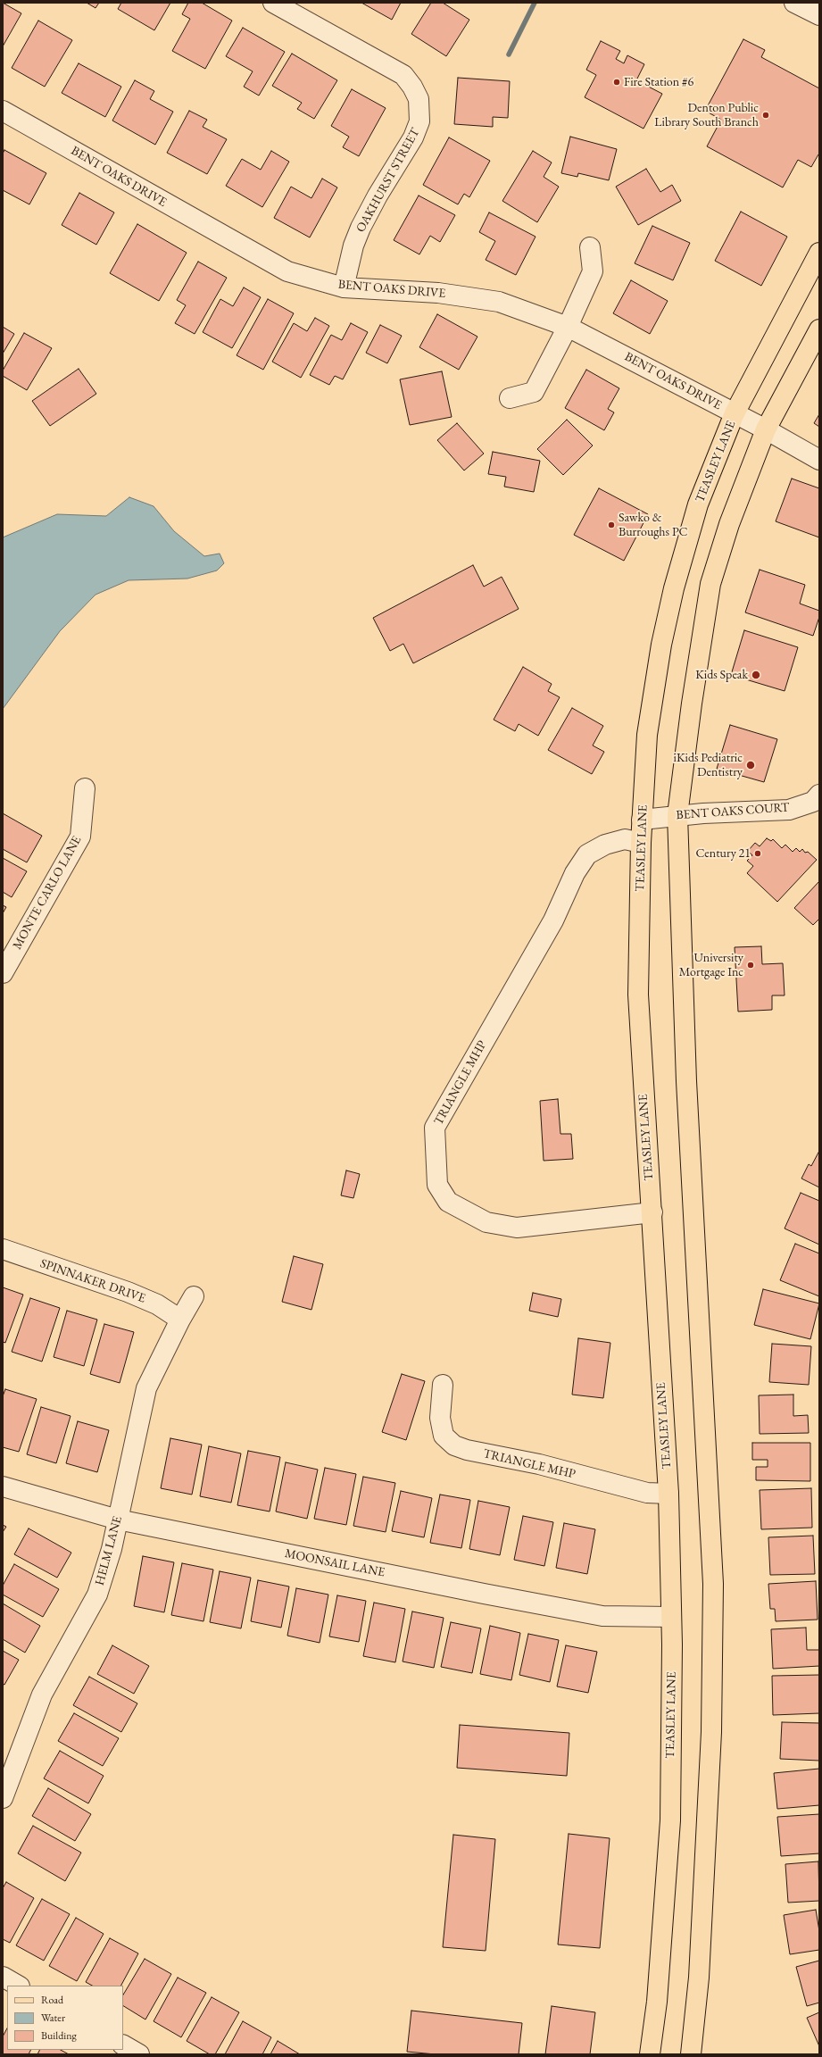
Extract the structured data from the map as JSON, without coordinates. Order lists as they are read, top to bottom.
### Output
{
  "streets": {
    "main road": ["TEASLEY LANE"],
    "street": [
      "BENT OAKS DRIVE",
      "OAKHURST STREET",
      "BENT OAKS COURT",
      "MONTE CARLO LANE",
      "TRIANGLE MHP",
      "SPINNAKER DRIVE",
      "HELM LANE",
      "MOONSAIL LANE"
    ]
  },
  "crossings": [
    ["BENT OAKS DRIVE", "OAKHURST STREET"],
    ["BENT OAKS DRIVE", "TEASLEY LANE"],
    ["TEASLEY LANE", "BENT OAKS COURT"],
    ["TEASLEY LANE", "TRIANGLE MHP"],
    ["TEASLEY LANE", "MOONSAIL LANE"],
    ["SPINNAKER DRIVE", "HELM LANE"],
    ["HELM LANE", "MOONSAIL LANE"]
  ],
  "places": [
    "Fire Station #6",
    "Denton Public Library South Branch",
    "Sawko & Burroughs PC",
    "Kids Speak",
    "iKids Pediatric Dentistry",
    "Century 21",
    "University Mortgage Inc"
  ],
  "legend": ["Road", "Water", "Building"]
}
